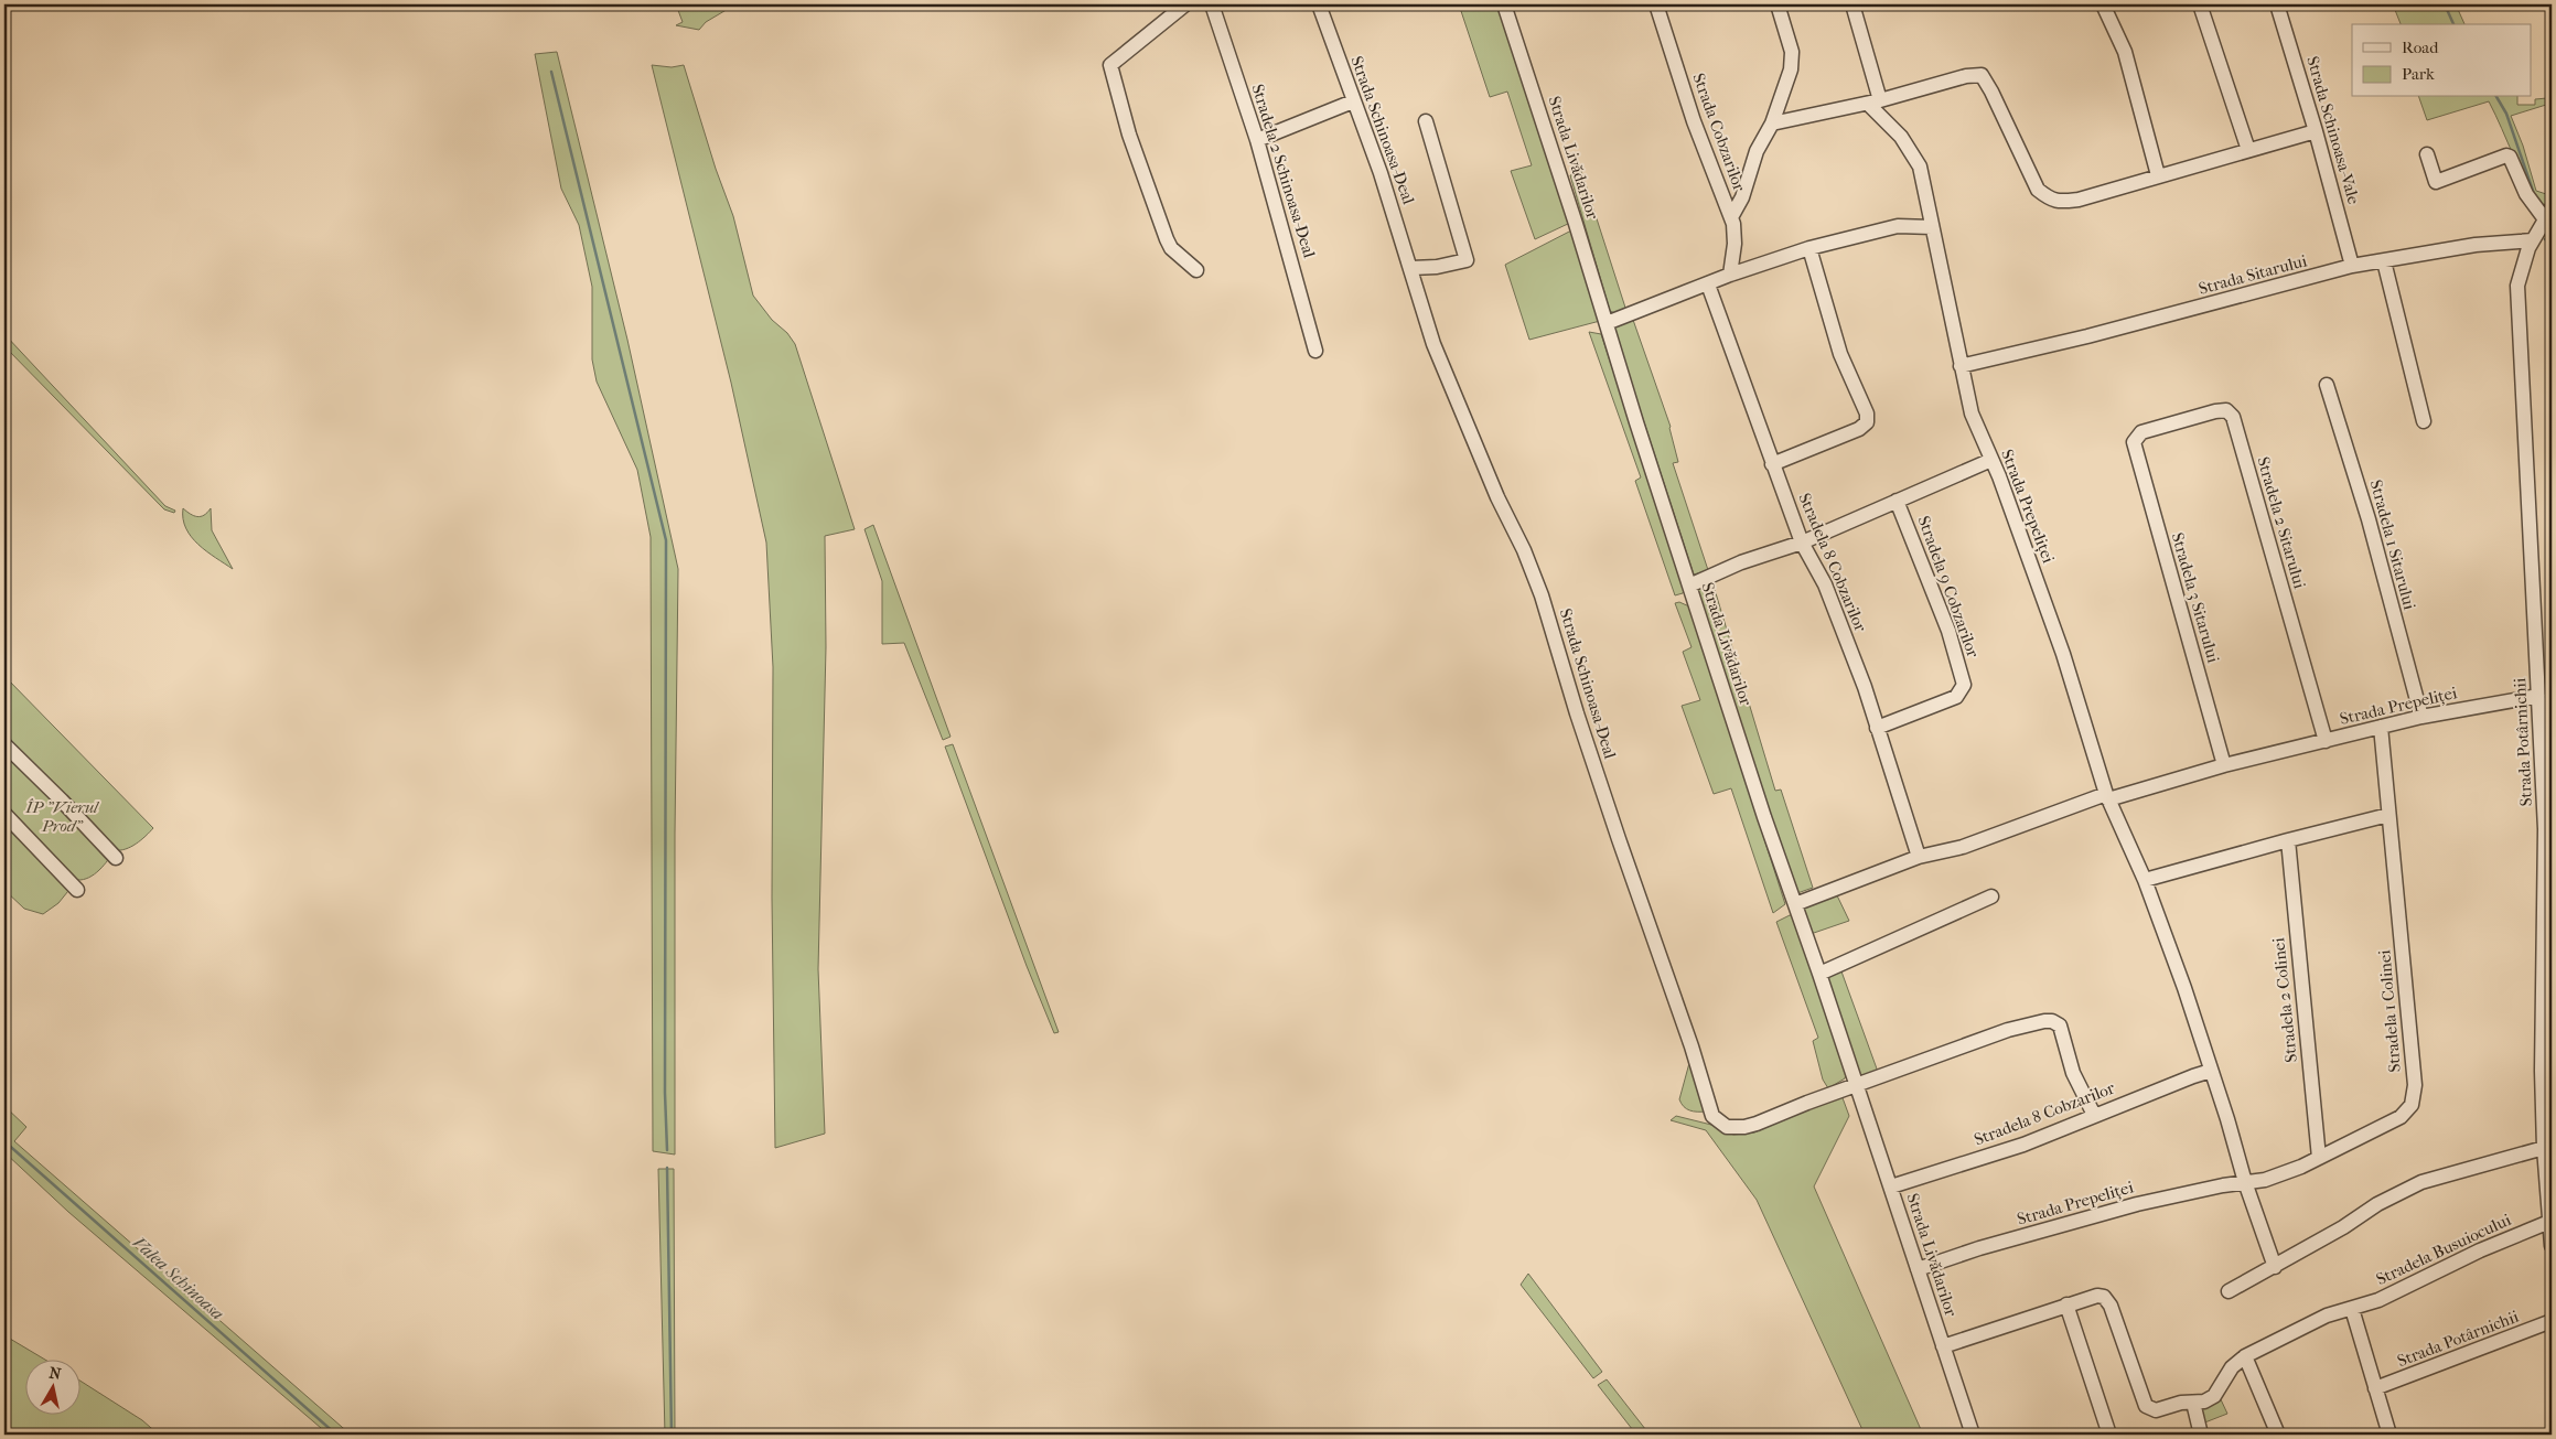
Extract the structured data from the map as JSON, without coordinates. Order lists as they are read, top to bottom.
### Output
{
  "streets": {
    "street": [
      "Strada Schinoasa-Deal",
      "Strada Schinoasa-Vale",
      "Strada Cobzarilor",
      "Strada Livădarilor",
      "Stradela 2 Schinoasa-Deal",
      "Strada Sitarului",
      "Strada Prepeliței",
      "Stradela 2 Sitarului",
      "Stradela 1 Sitarului",
      "Stradela 8 Cobzarilor",
      "Stradela 9 Cobzarilor",
      "Stradela 3 Sitarului",
      "Strada Potârnichii",
      "Stradela 2 Colinei",
      "Stradela 1 Colinei",
      "Stradela Busuiocului"
    ]
  },
  "crossings": [
    ["Strada Schinoasa-Deal", "Strada Livădarilor"],
    ["Strada Schinoasa-Vale", "Strada Sitarului"],
    ["Strada Livădarilor", "Strada Prepeliței"],
    ["Strada Livădarilor", "Stradela 8 Cobzarilor"],
    ["Strada Sitarului", "Strada Prepeliței"],
    ["Strada Sitarului", "Strada Potârnichii"],
    ["Strada Prepeliței", "Stradela 2 Sitarului"],
    ["Strada Prepeliței", "Stradela 1 Sitarului"],
    ["Strada Prepeliței", "Stradela 8 Cobzarilor"],
    ["Strada Prepeliței", "Stradela 3 Sitarului"],
    ["Strada Prepeliței", "Strada Potârnichii"],
    ["Strada Prepeliței", "Stradela 1 Colinei"],
    ["Stradela 2 Sitarului", "Stradela 3 Sitarului"],
    ["Stradela 8 Cobzarilor", "Stradela 9 Cobzarilor"],
    ["Strada Potârnichii", "Stradela Busuiocului"],
    ["Stradela 2 Colinei", "Stradela 1 Colinei"]
  ],
  "water": ["Valea Schinoasa"],
  "parks": ["ÎP \"Vierul Prod\""],
  "legend": ["Road", "Park"],
  "north": "top"
}
